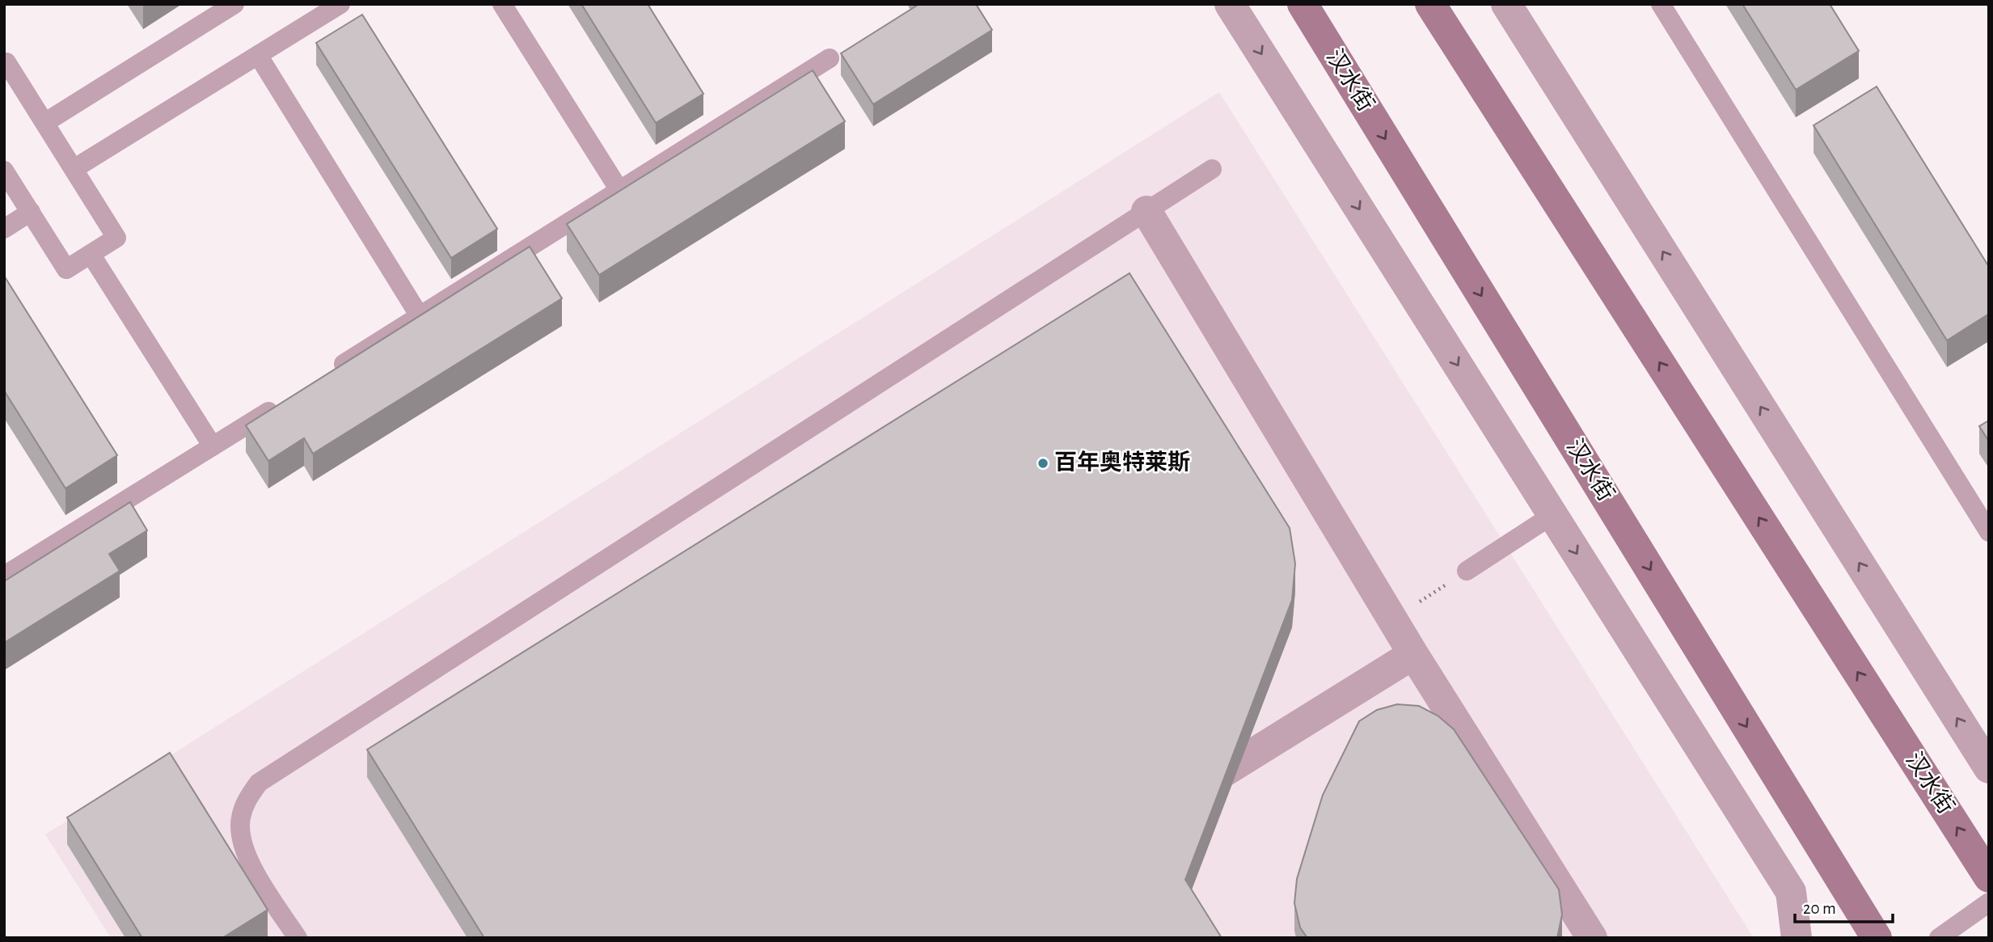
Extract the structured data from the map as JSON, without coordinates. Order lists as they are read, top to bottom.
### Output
{
  "streets": {
    "main road": ["汉水街"]
  },
  "places": ["百年奥特莱斯"],
  "scale_bar": "20 m"
}
